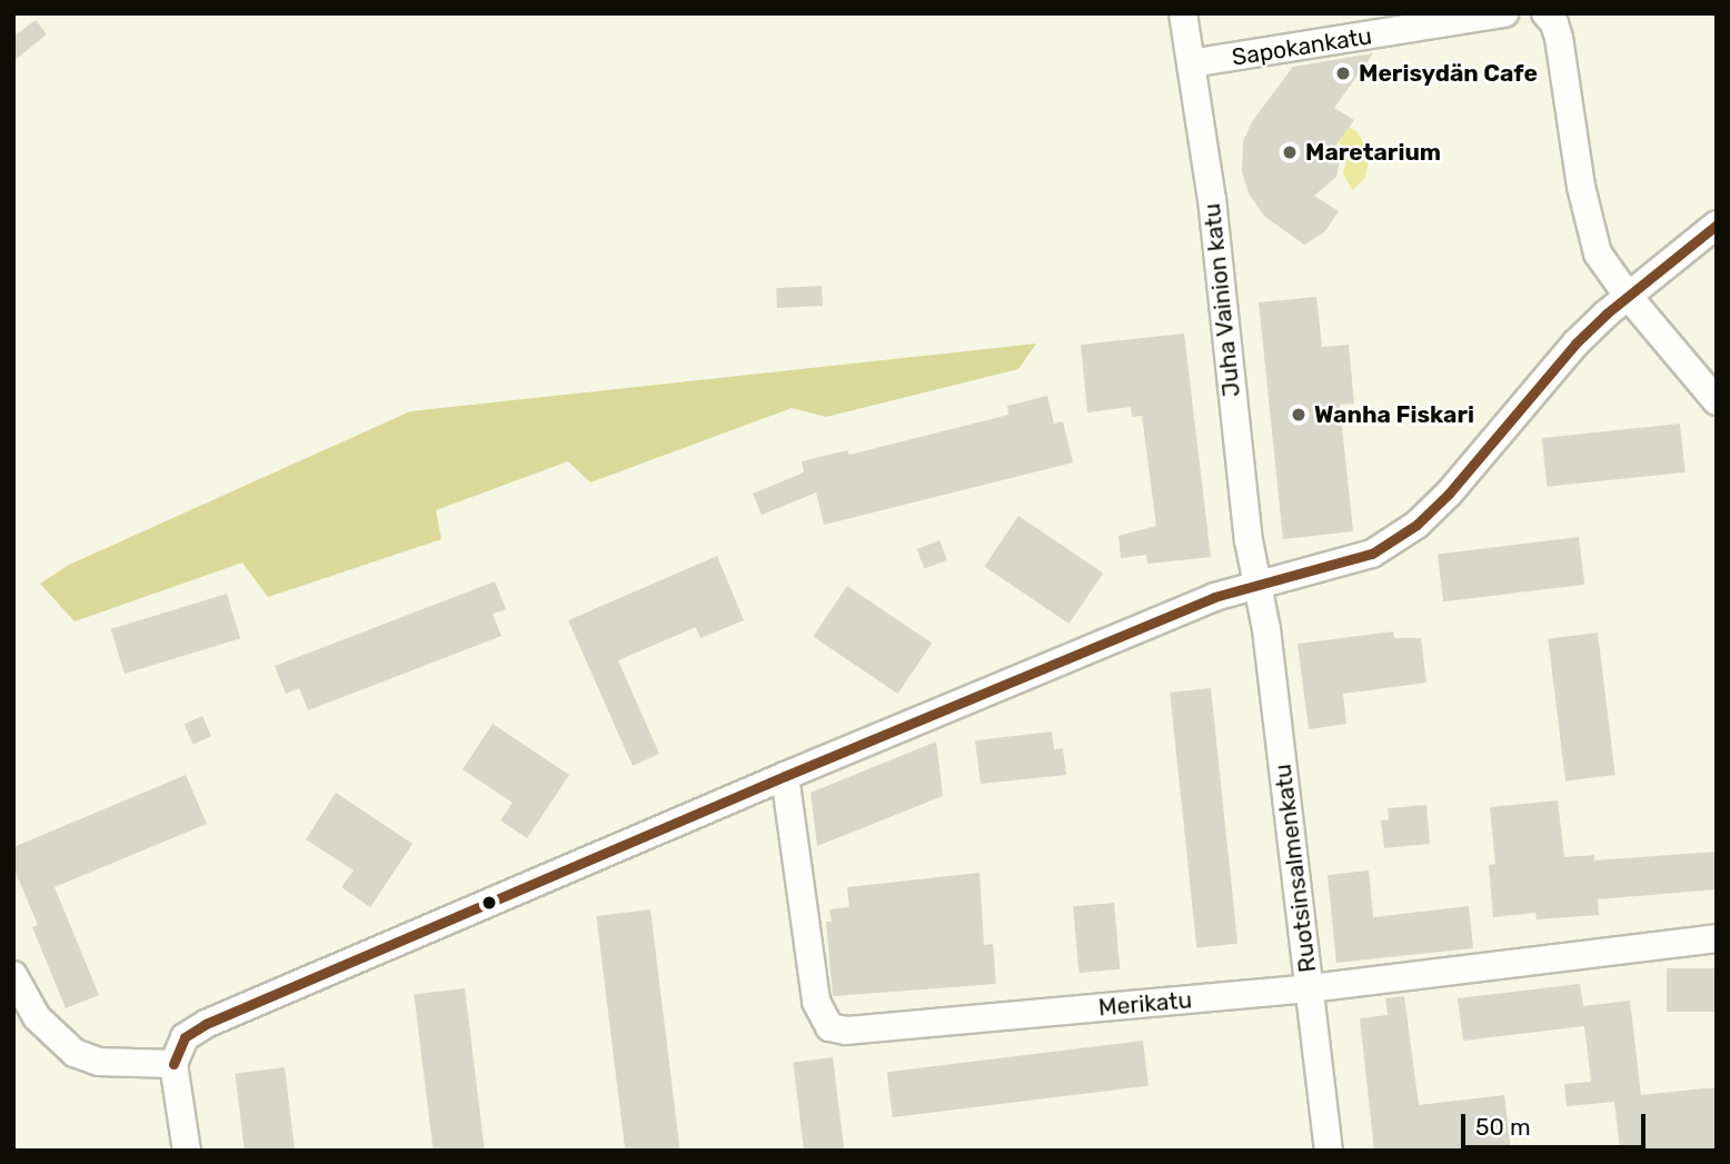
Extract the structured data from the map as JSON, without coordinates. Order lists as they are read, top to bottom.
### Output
{
  "streets": {
    "street": [
      "Sapokankatu",
      "Juha Vainion katu",
      "Ruotsinsalmenkatu",
      "Merikatu"
    ]
  },
  "crossings": [
    ["Sapokankatu", "Juha Vainion katu"],
    ["Juha Vainion katu", "Ruotsinsalmenkatu"],
    ["Ruotsinsalmenkatu", "Merikatu"]
  ],
  "places": ["Merisydän Cafe", "Maretarium", "Wanha Fiskari"],
  "scale_bar": "50 m"
}
